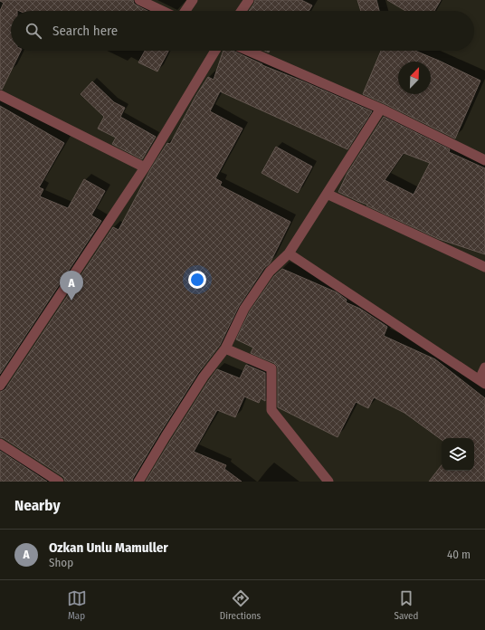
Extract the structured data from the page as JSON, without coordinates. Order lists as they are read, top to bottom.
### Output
{
  "north": "top right",
  "page": {
    "search": "Search here",
    "pins": "A",
    "heading": "Nearby",
    "list": [
      {
        "mark": "A",
        "name": "Ozkan Unlu Mamuller",
        "note": "Shop",
        "value": "40 m"
      }
    ],
    "nav": ["Map", "Directions", "Saved"]
  }
}
